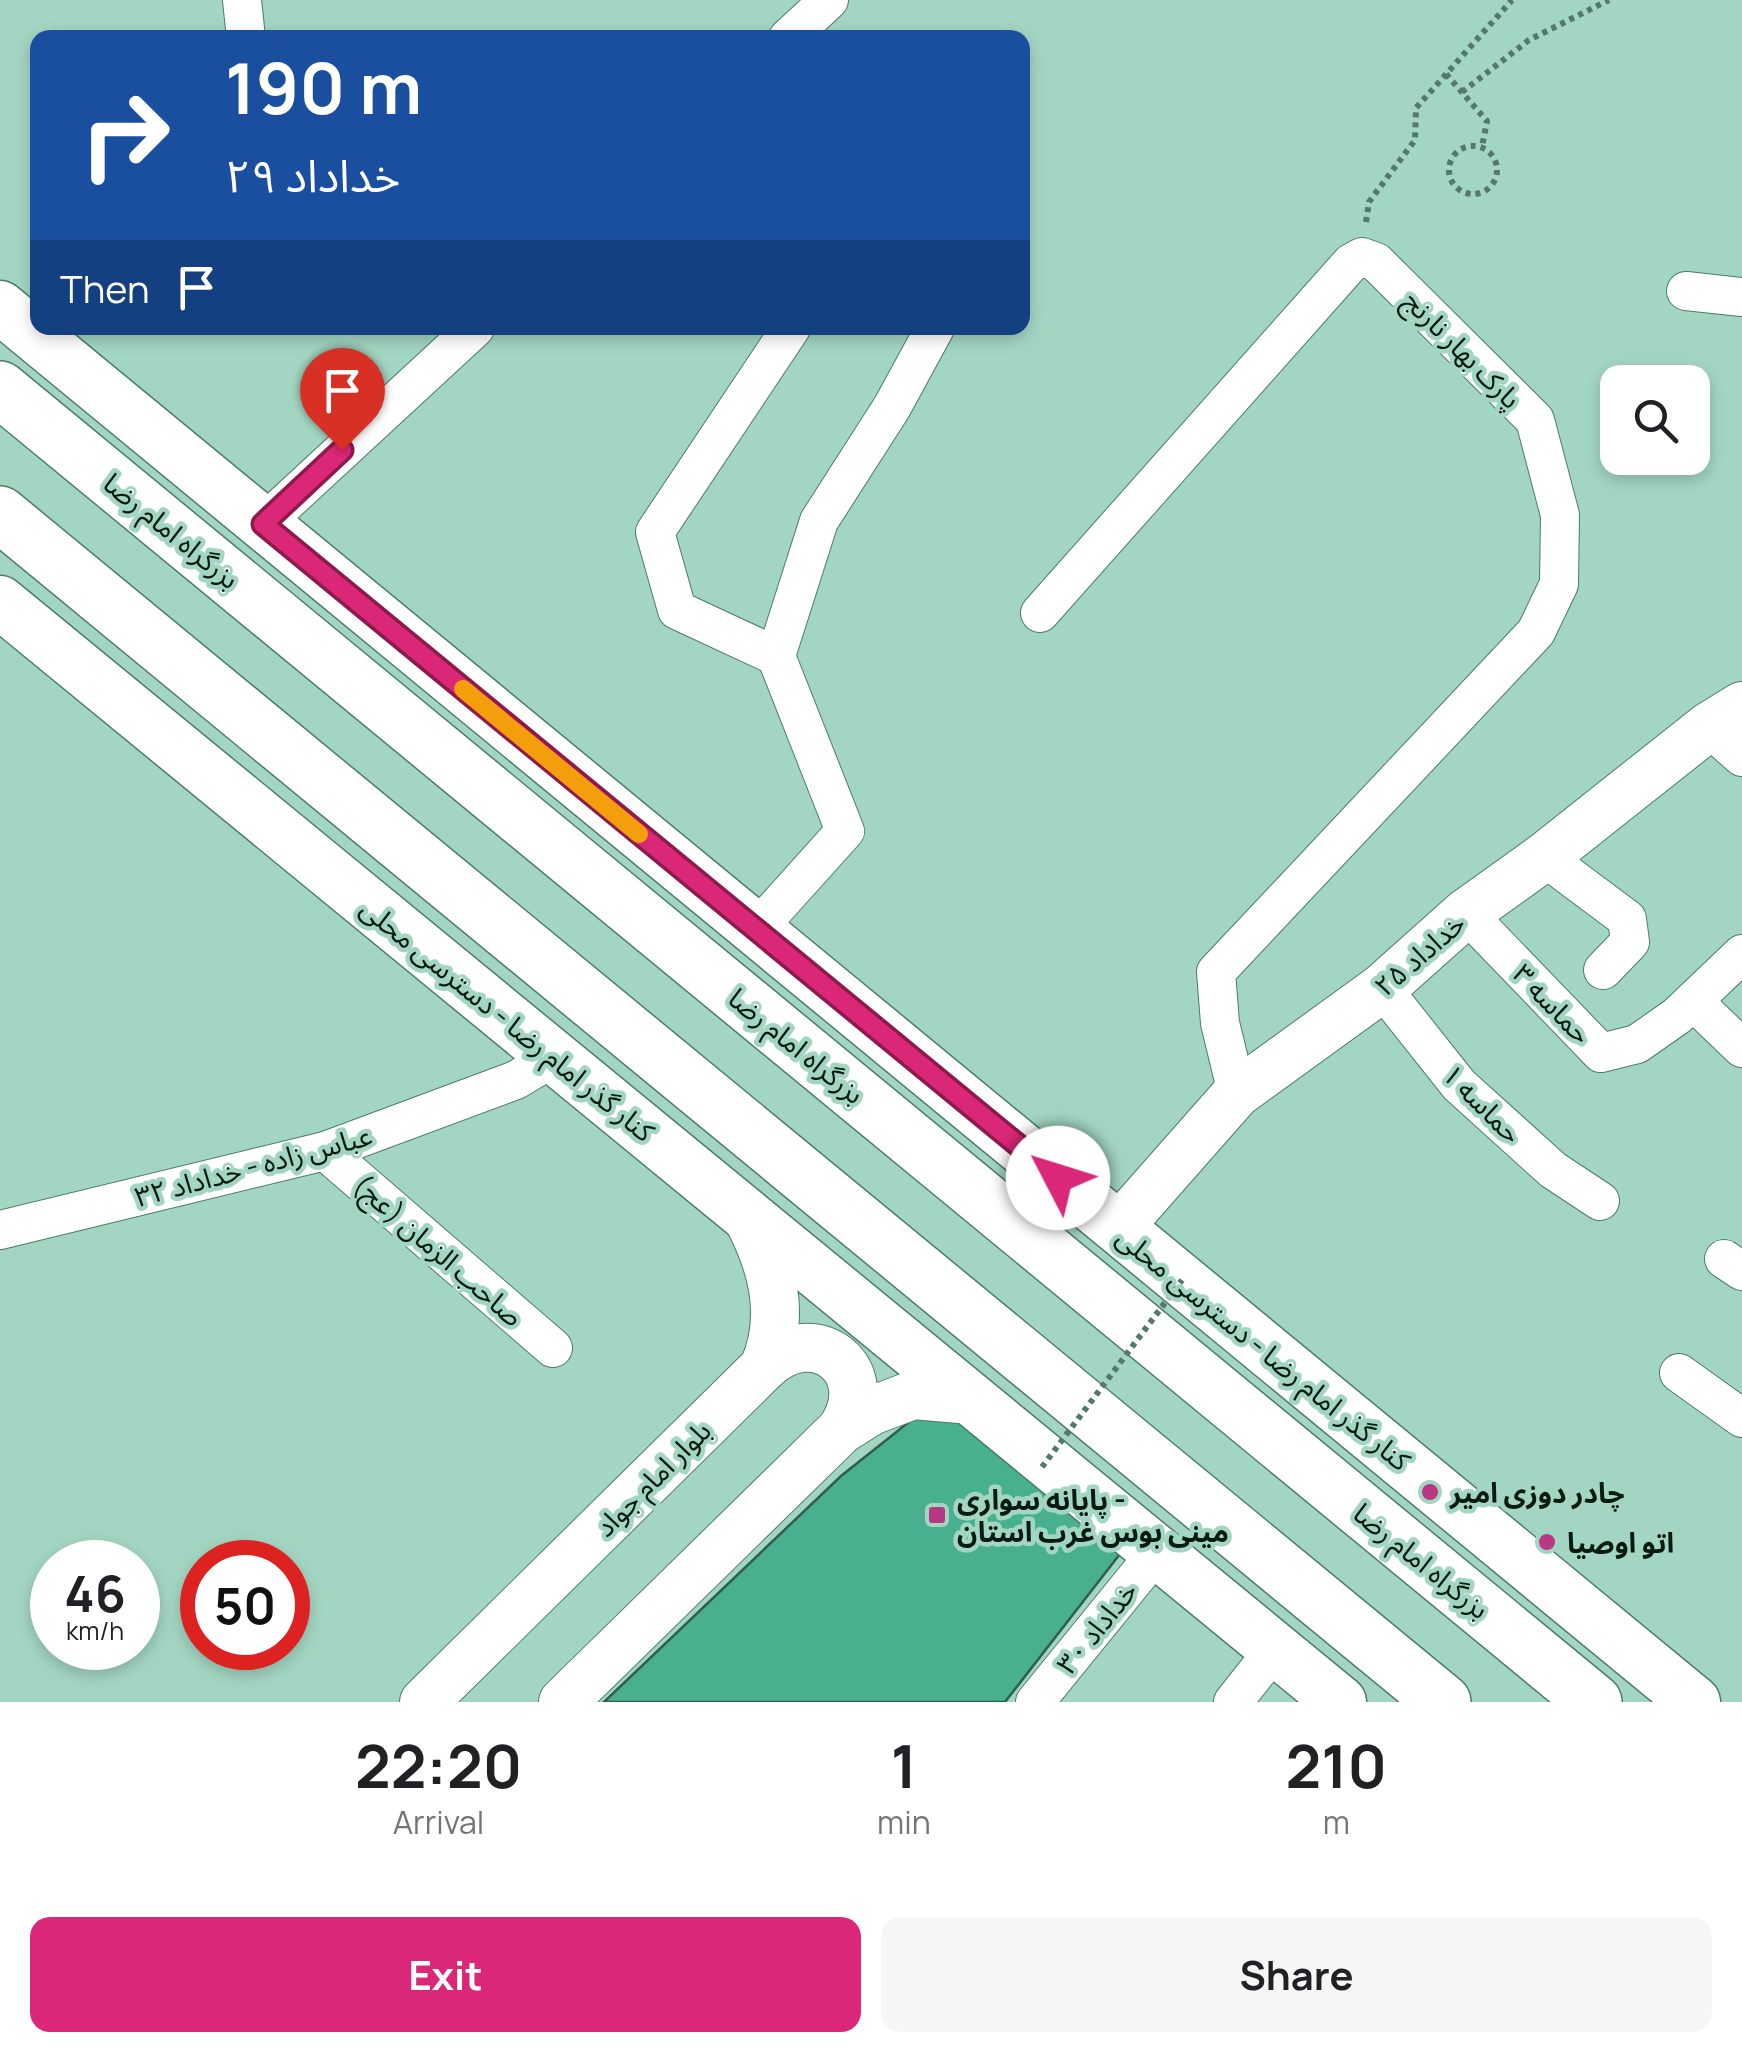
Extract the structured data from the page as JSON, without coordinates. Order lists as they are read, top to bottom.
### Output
{
  "streets": {
    "highway": ["بزرگراه امام رضا"],
    "main road": ["کنار گذر امام رضا - دسترسی محلی"],
    "street": [
      "پارک بهار نارنج",
      "خداداد ۲۵",
      "حماسه ۳",
      "حماسه ۱",
      "عباس زاده - خداداد ۳۲",
      "صاحب الزمان (عج)",
      "بلوار امام جواد",
      "خداداد ۳۰"
    ]
  },
  "crossings": [
    ["پارک بهار نارنج", "خداداد ۲۵"],
    ["خداداد ۲۵", "حماسه ۳"],
    ["خداداد ۲۵", "کنار گذر امام رضا - دسترسی محلی"],
    ["خداداد ۲۵", "حماسه ۱"],
    ["کنار گذر امام رضا - دسترسی محلی", "عباس زاده - خداداد ۳۲"],
    ["کنار گذر امام رضا - دسترسی محلی", "خداداد ۳۰"],
    ["عباس زاده - خداداد ۳۲", "صاحب الزمان (عج)"]
  ],
  "places": {
    "other": ["چادر دوزی امیر", "اتو اوصیا"],
    "transit": ["پایانه سواری - مینی بوس غرب استان"]
  },
  "page": {
    "turn": ["190 m", "خداداد ۲۹"],
    "then": "Then",
    "speed": "46 km/h",
    "limit": "50",
    "eta": [
      "22:20",
      "Arrival",
      "1",
      "min",
      "210",
      "m"
    ],
    "buttons": ["Exit", "Share"]
  }
}
